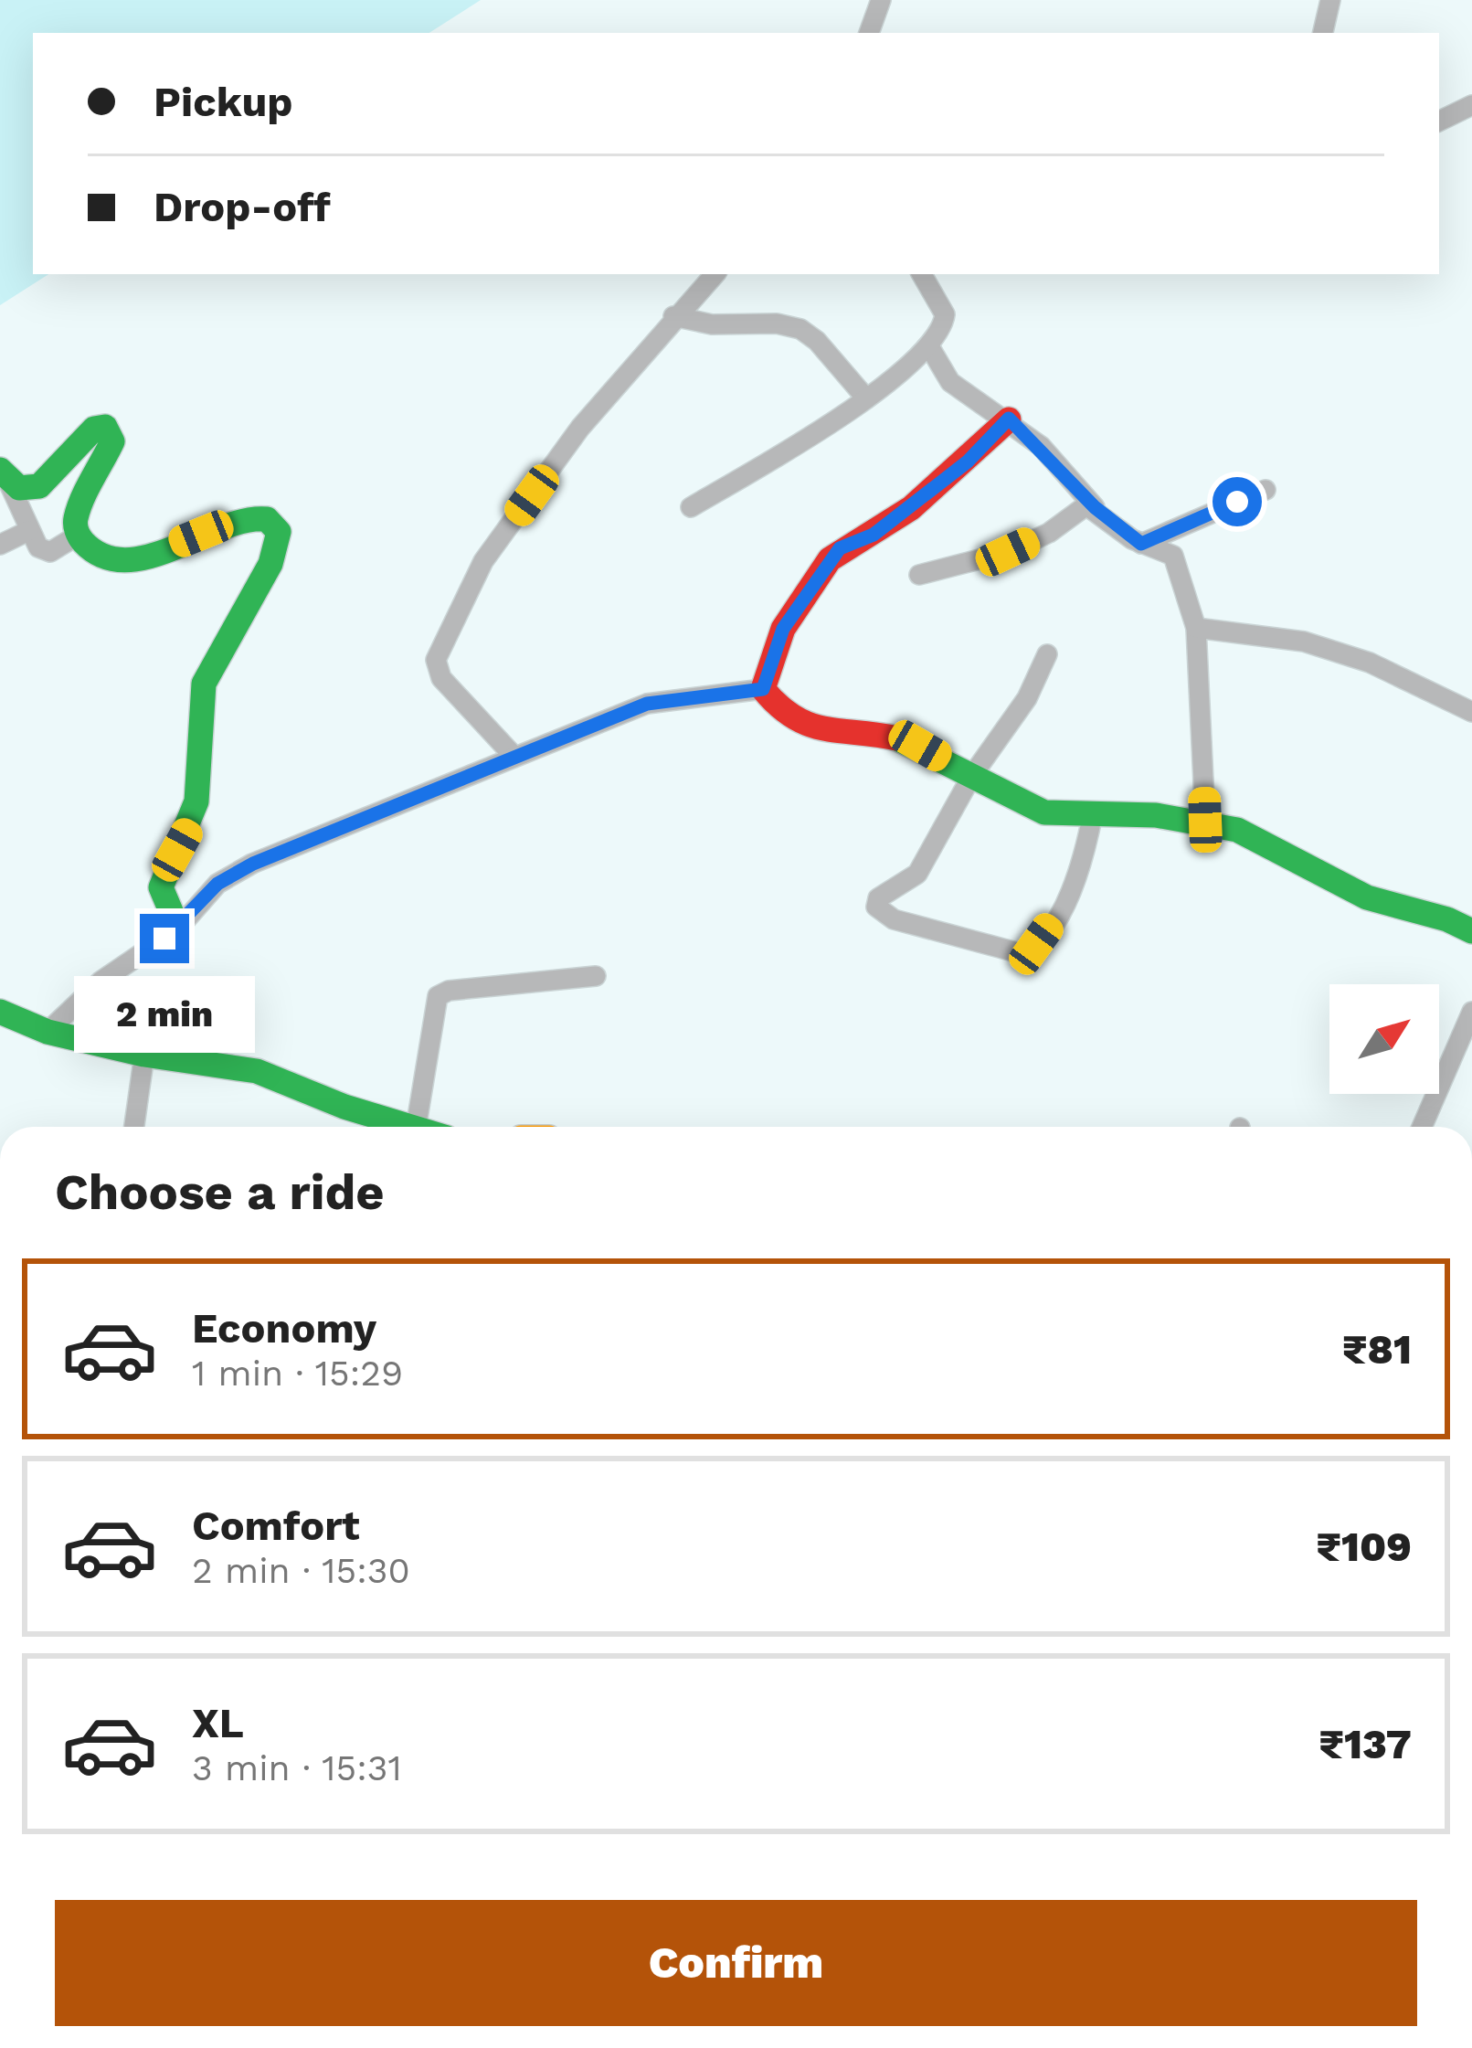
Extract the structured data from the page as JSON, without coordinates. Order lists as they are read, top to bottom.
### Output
{
  "north": "top right",
  "page": {
    "banner": ["Pickup", "Drop-off"],
    "bubble": "2 min",
    "heading": "Choose a ride",
    "list": [
      {
        "name": "Economy",
        "note": "1 min · 15:29",
        "value": "₹81"
      },
      {
        "name": "Comfort",
        "note": "2 min · 15:30",
        "value": "₹109"
      },
      {
        "name": "XL",
        "note": "3 min · 15:31",
        "value": "₹137"
      }
    ],
    "buttons": "Confirm"
  }
}
